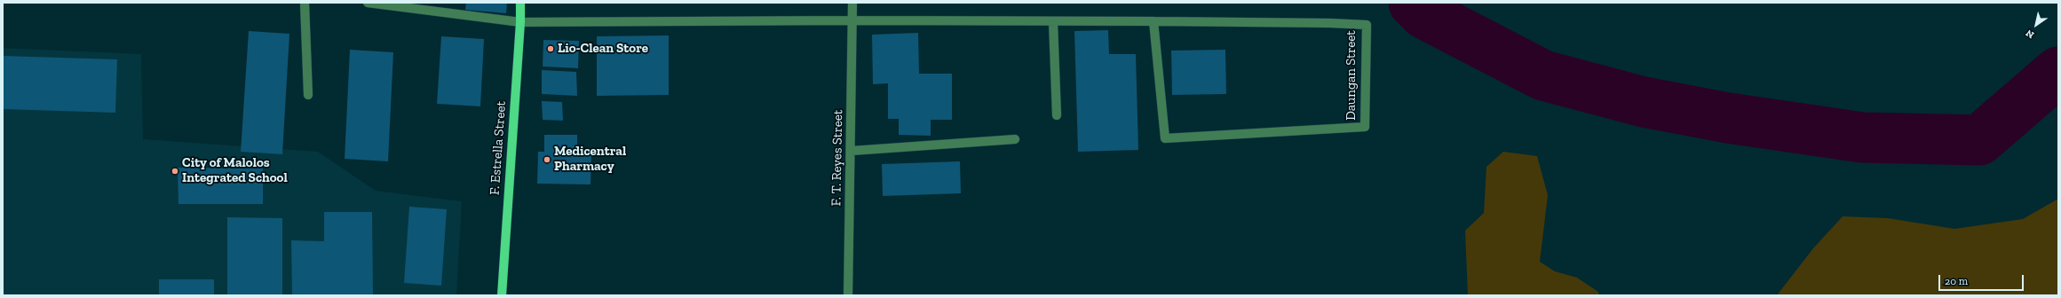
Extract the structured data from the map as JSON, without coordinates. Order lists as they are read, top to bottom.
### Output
{
  "streets": {
    "main road": ["F. Estrella Street"],
    "street": ["Daungan Street", "F. T. Reyes Street"]
  },
  "crossings": [
    ["Daungan Street", "F. Estrella Street"],
    ["Daungan Street", "F. T. Reyes Street"]
  ],
  "places": ["Lio-Clean Store", "Medicentral Pharmacy", "City of Malolos Integrated School"],
  "scale_bar": "20 m",
  "north": "bottom left"
}
